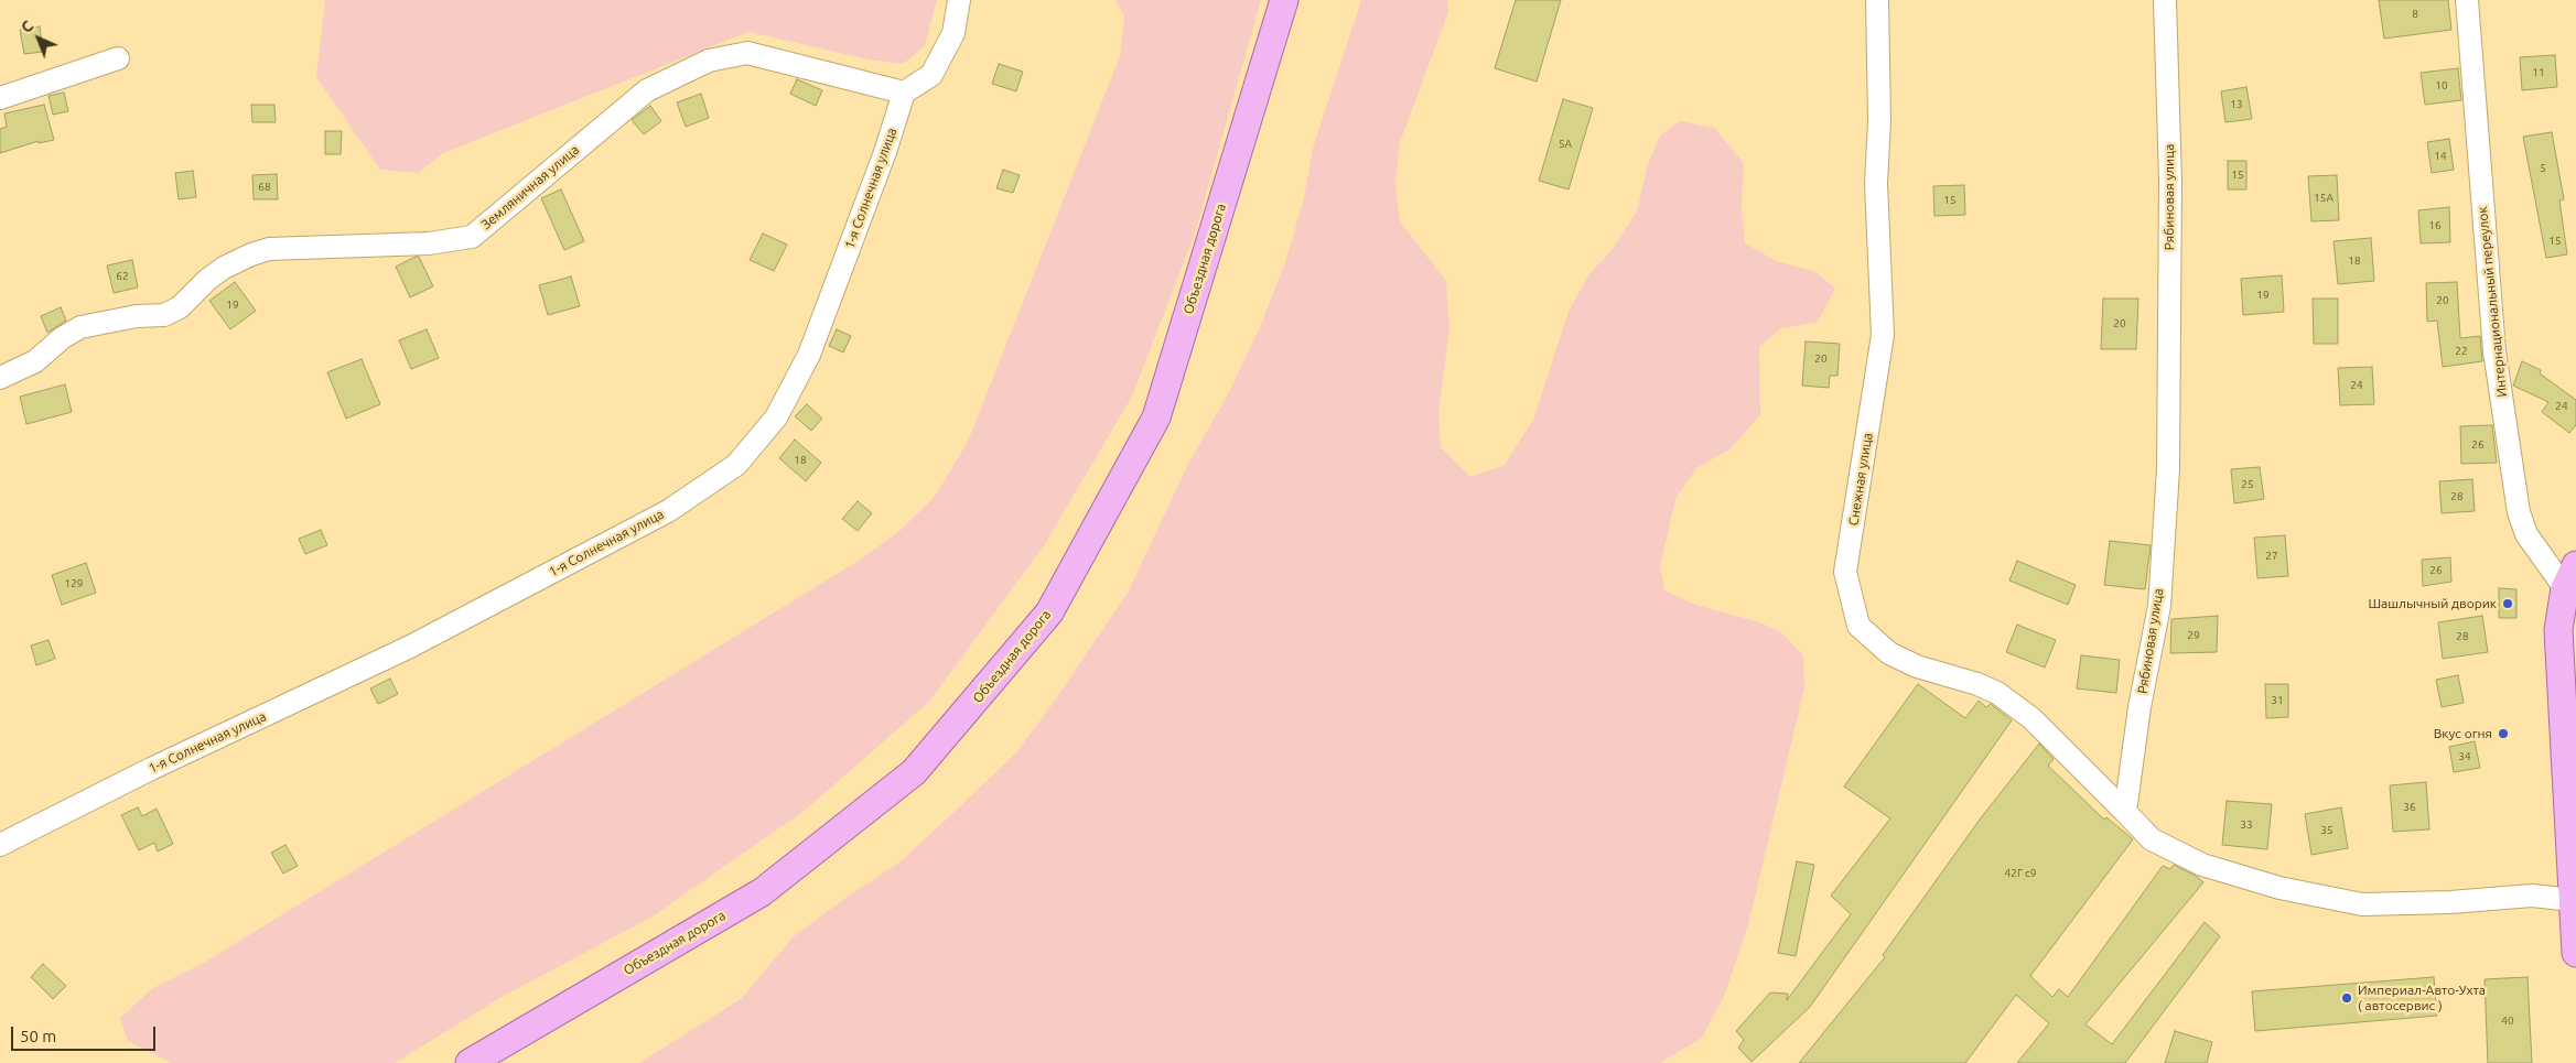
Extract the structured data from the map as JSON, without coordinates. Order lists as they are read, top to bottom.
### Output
{
  "streets": {
    "main road": ["Объездная дорога"],
    "street": [
      "Земляничная улица",
      "1-я Солнечная улица",
      "Рябиновая улица",
      "Интернациональный переулок",
      "Снежная улица"
    ]
  },
  "crossings": [
    ["Земляничная улица", "1-я Солнечная улица"],
    ["Рябиновая улица", "Снежная улица"]
  ],
  "places": ["Шашлычный дворик", "Вкус огня", "Империал-Авто-Ухта ( автосервис )"],
  "house_numbers": [
    "8",
    "11",
    "10",
    "13",
    "5А",
    "14",
    "5",
    "15",
    "68",
    "15А",
    "15",
    "16",
    "15",
    "18",
    "62",
    "19",
    "20",
    "19",
    "20",
    "22",
    "20",
    "24",
    "24",
    "26",
    "18",
    "25",
    "28",
    "27",
    "26",
    "129",
    "29",
    "28",
    "31",
    "34",
    "36",
    "33",
    "35",
    "42Г с9",
    "40"
  ],
  "scale_bar": "50 m",
  "north": "top left"
}
